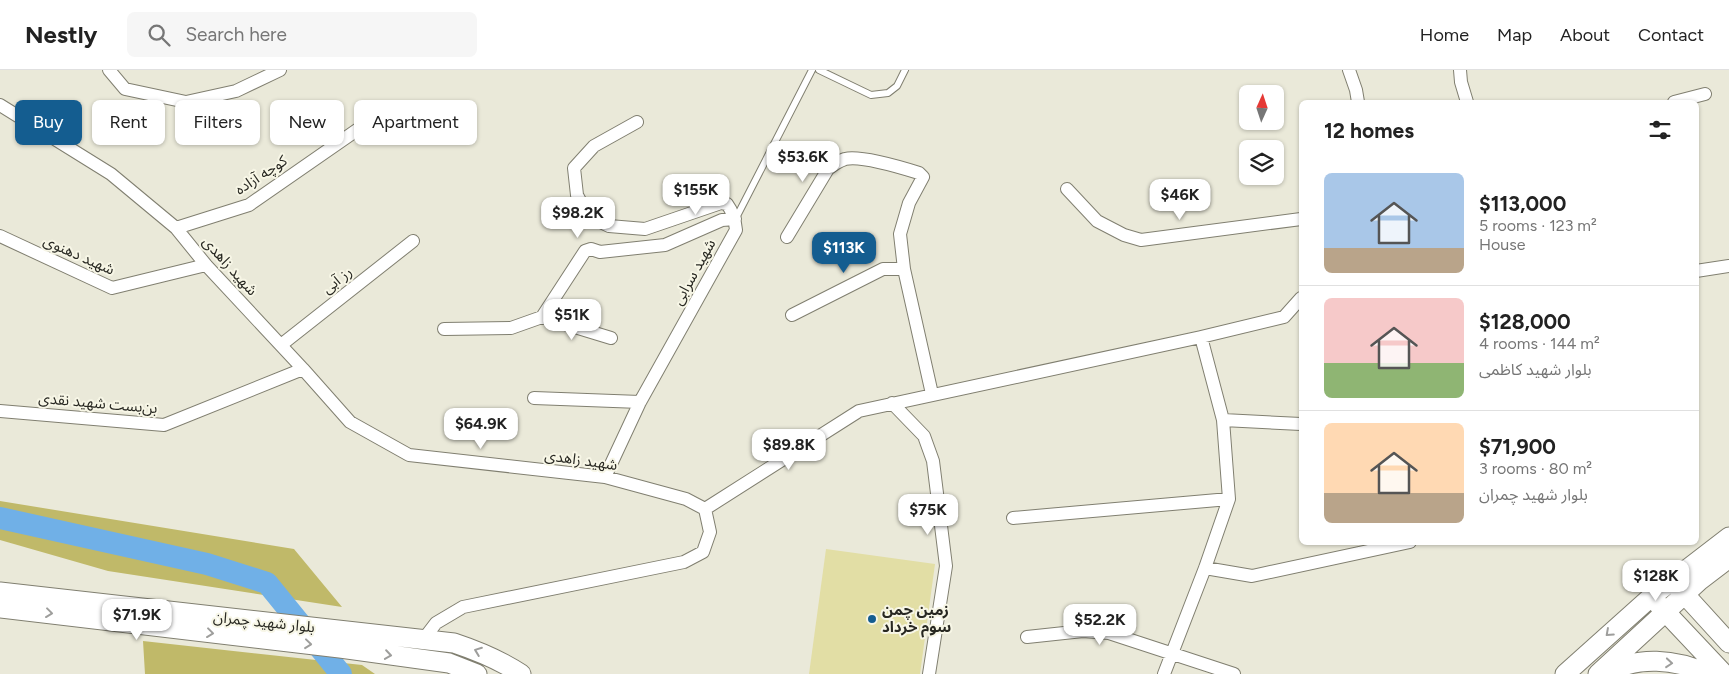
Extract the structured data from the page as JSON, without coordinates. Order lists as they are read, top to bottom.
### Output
{
  "streets": {
    "main road": ["بلوار شهید چمران"],
    "street": [
      "کوچه آزاده",
      "شهید دهنوی",
      "شهید زاهدی",
      "شهید سرابی",
      "رز آبی",
      "بن‌بست شهید نقدی"
    ]
  },
  "crossings": [
    ["کوچه آزاده", "شهید زاهدی"],
    ["شهید دهنوی", "شهید زاهدی"],
    ["شهید زاهدی", "شهید سرابی"],
    ["شهید زاهدی", "رز آبی"],
    ["شهید زاهدی", "بن‌بست شهید نقدی"]
  ],
  "places": ["زمین چمن سوم خرداد"],
  "north": "top",
  "page": {
    "header": "Nestly",
    "search": "Search here",
    "nav": [
      "Home",
      "Map",
      "About",
      "Contact"
    ],
    "chip": [
      "Buy",
      "Rent",
      "Filters",
      "New",
      "Apartment"
    ],
    "heading": "12 homes",
    "price": [
      "$53.6K",
      "$155K",
      "$46K",
      "$98.2K",
      "$113K",
      "$51K",
      "$64.9K",
      "$89.8K",
      "$75K",
      "$128K",
      "$71.9K",
      "$52.2K"
    ],
    "list": [
      {
        "name": "$113,000",
        "note": "5 rooms · 123 m² · House"
      },
      {
        "name": "$128,000",
        "note": "4 rooms · 144 m² · بلوار شهید کاظمی"
      },
      {
        "name": "$71,900",
        "note": "3 rooms · 80 m² · بلوار شهید چمران"
      }
    ]
  }
}
